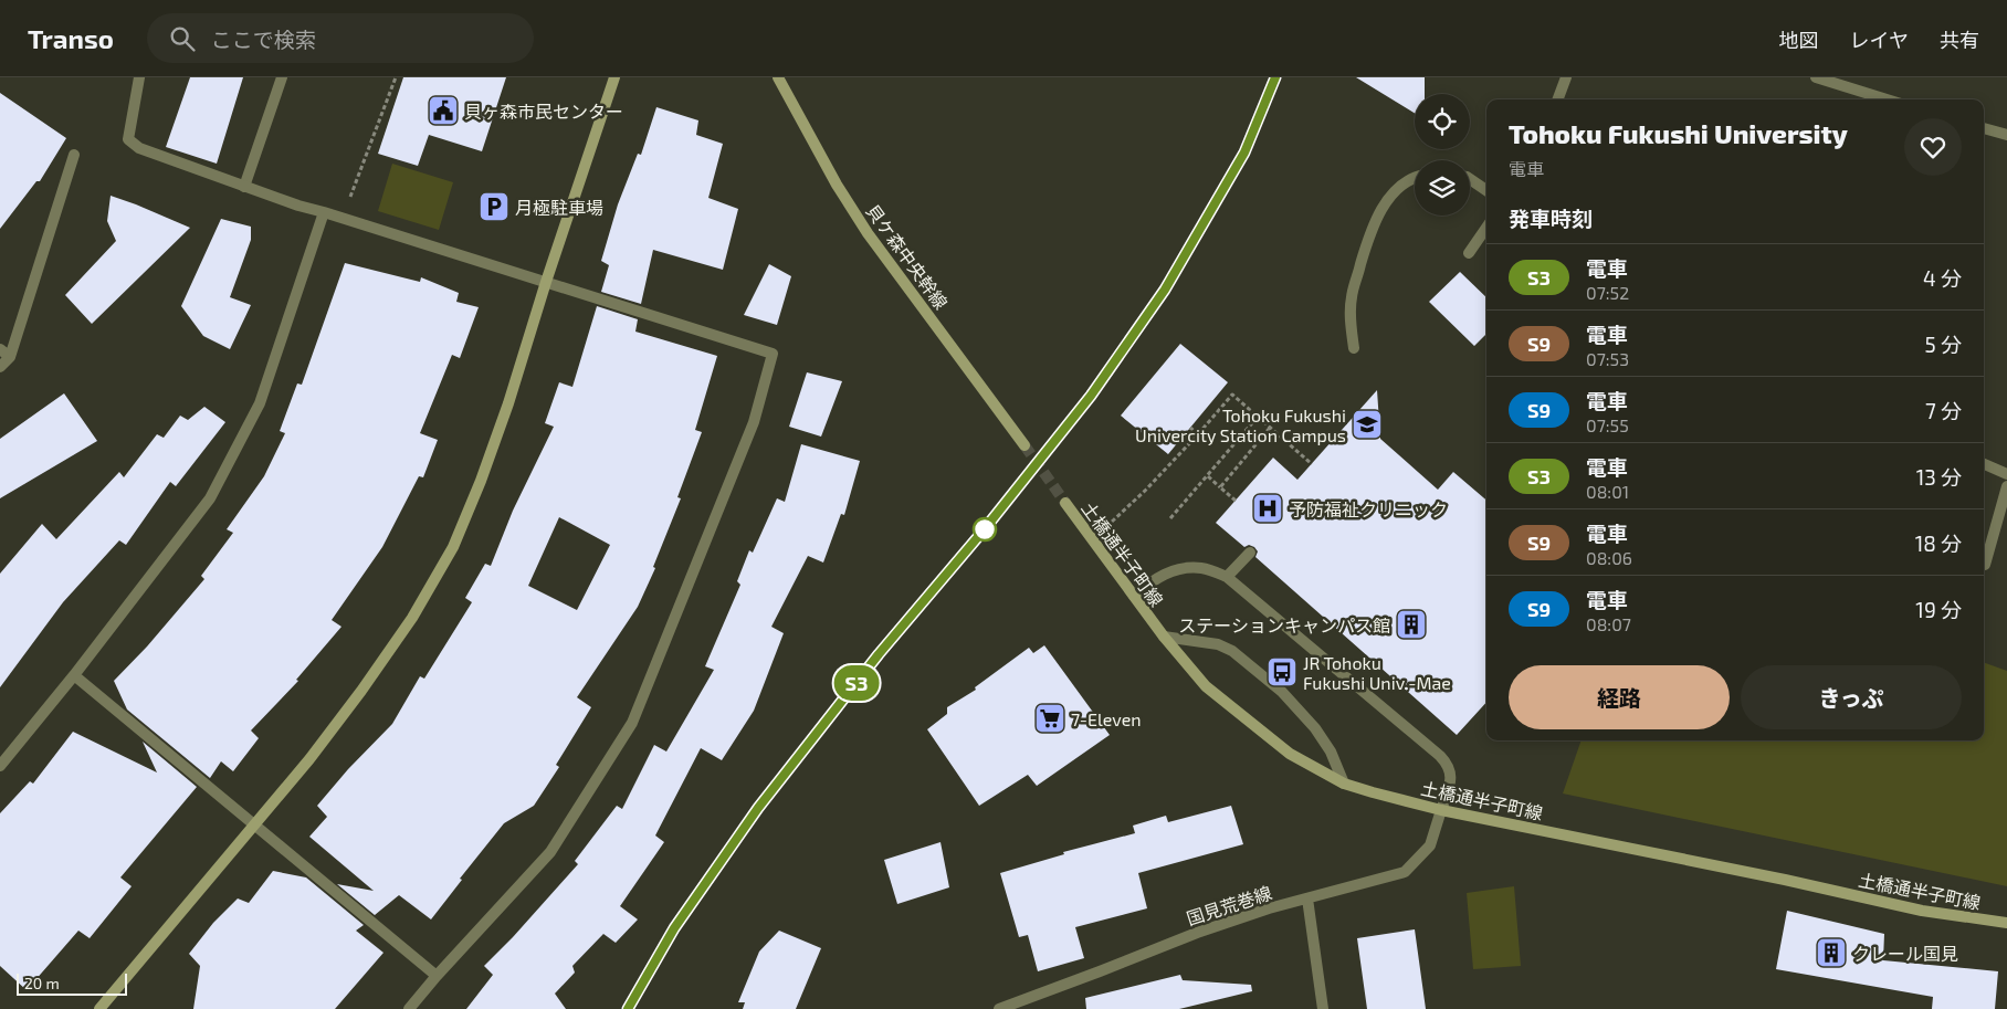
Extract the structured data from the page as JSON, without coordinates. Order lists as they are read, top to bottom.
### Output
{
  "streets": {
    "street": ["貝ケ森中央幹線", "土橋通半子町線", "国見荒巻線"]
  },
  "crossings": [
    ["土橋通半子町線", "国見荒巻線"]
  ],
  "places": {
    "public building": ["貝ヶ森市民センター"],
    "parking": ["月極駐車場"],
    "school or university": ["Tohoku Fukushi Univercity Station Campus"],
    "hospital": ["予防福祉クリニック"],
    "building": ["ステーションキャンパス館", "クレール国見"],
    "bus stop": ["JR Tohoku Fukushi Univ.-Mae"],
    "supermarket": ["7-Eleven"]
  },
  "scale_bar": "20 m",
  "page": {
    "header": "Transo",
    "search": "ここで検索",
    "nav": ["地図", "レイヤ", "共有"],
    "on_map": "S3",
    "heading": [
      ["Tohoku Fukushi University", "電車"],
      "発車時刻"
    ],
    "list": [
      {
        "mark": "S3",
        "name": "電車",
        "note": "07:52",
        "value": "4 分"
      },
      {
        "mark": "S9",
        "name": "電車",
        "note": "07:53",
        "value": "5 分"
      },
      {
        "mark": "S9",
        "name": "電車",
        "note": "07:55",
        "value": "7 分"
      },
      {
        "mark": "S3",
        "name": "電車",
        "note": "08:01",
        "value": "13 分"
      },
      {
        "mark": "S9",
        "name": "電車",
        "note": "08:06",
        "value": "18 分"
      },
      {
        "mark": "S9",
        "name": "電車",
        "note": "08:07",
        "value": "19 分"
      }
    ],
    "buttons": ["経路", "きっぷ"],
    "scale": "20 m"
  }
}
